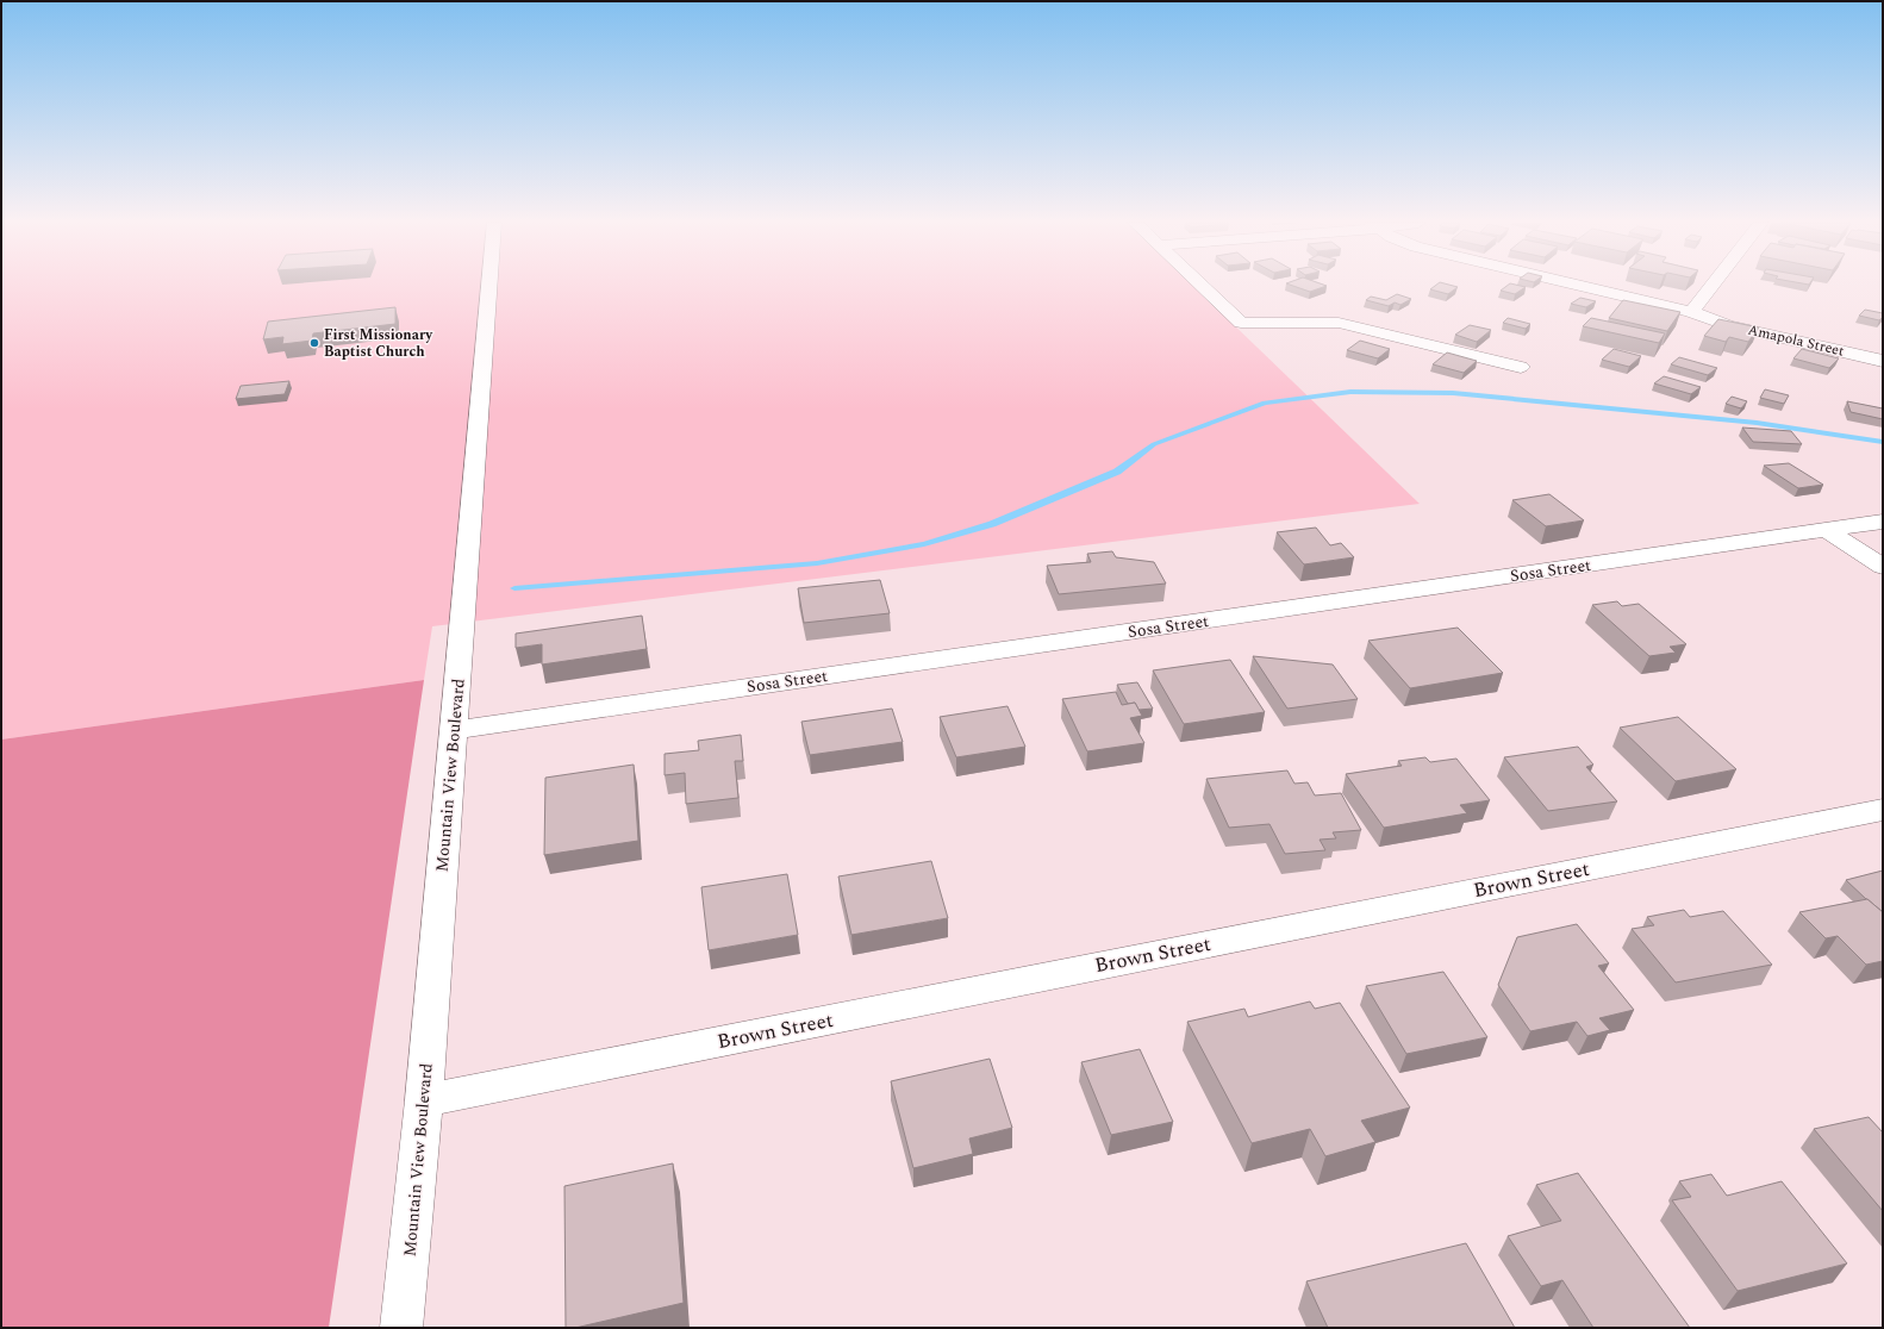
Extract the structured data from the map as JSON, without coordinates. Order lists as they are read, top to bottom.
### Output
{
  "streets": {
    "street": [
      "Amapola Street",
      "Sosa Street",
      "Mountain View Boulevard",
      "Brown Street"
    ]
  },
  "crossings": [
    ["Sosa Street", "Mountain View Boulevard"],
    ["Mountain View Boulevard", "Brown Street"]
  ],
  "places": ["First Missionary Baptist Church"]
}
